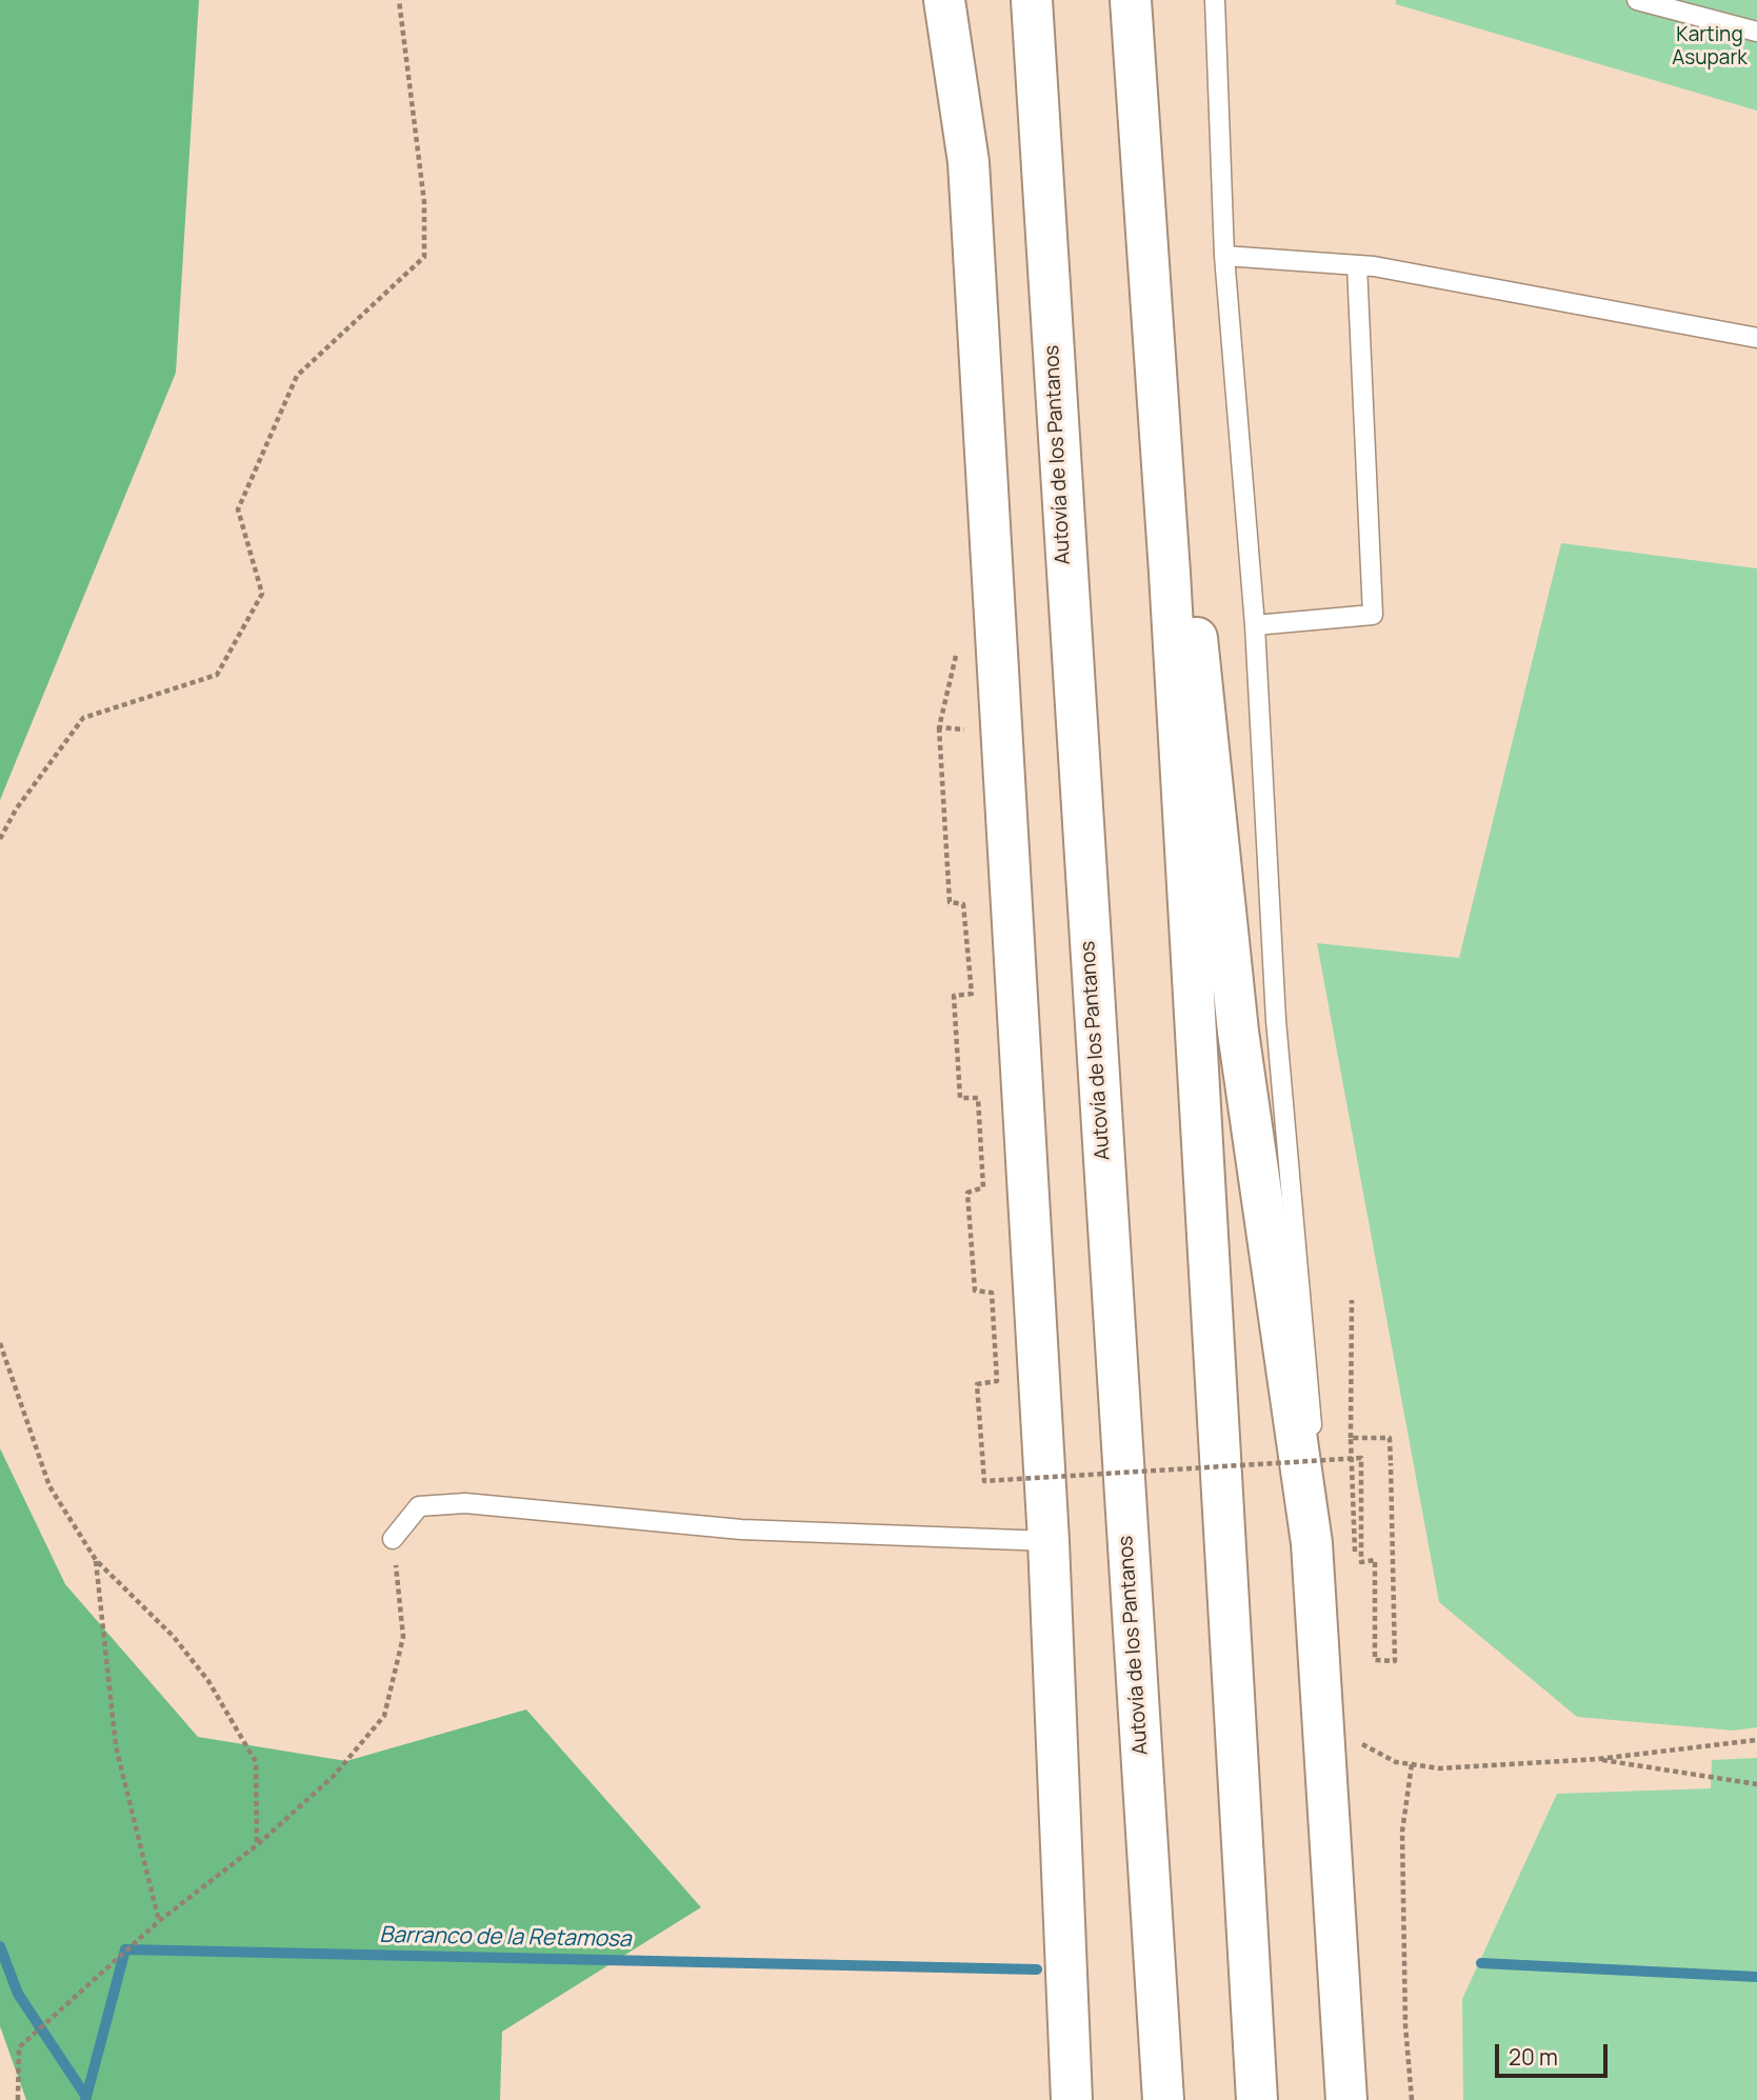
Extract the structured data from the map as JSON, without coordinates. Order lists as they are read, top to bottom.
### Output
{
  "streets": {
    "main road": ["Autovía de los Pantanos"]
  },
  "water": ["Barranco de la Retamosa"],
  "parks": ["Karting Asupark"],
  "scale_bar": "20 m"
}
